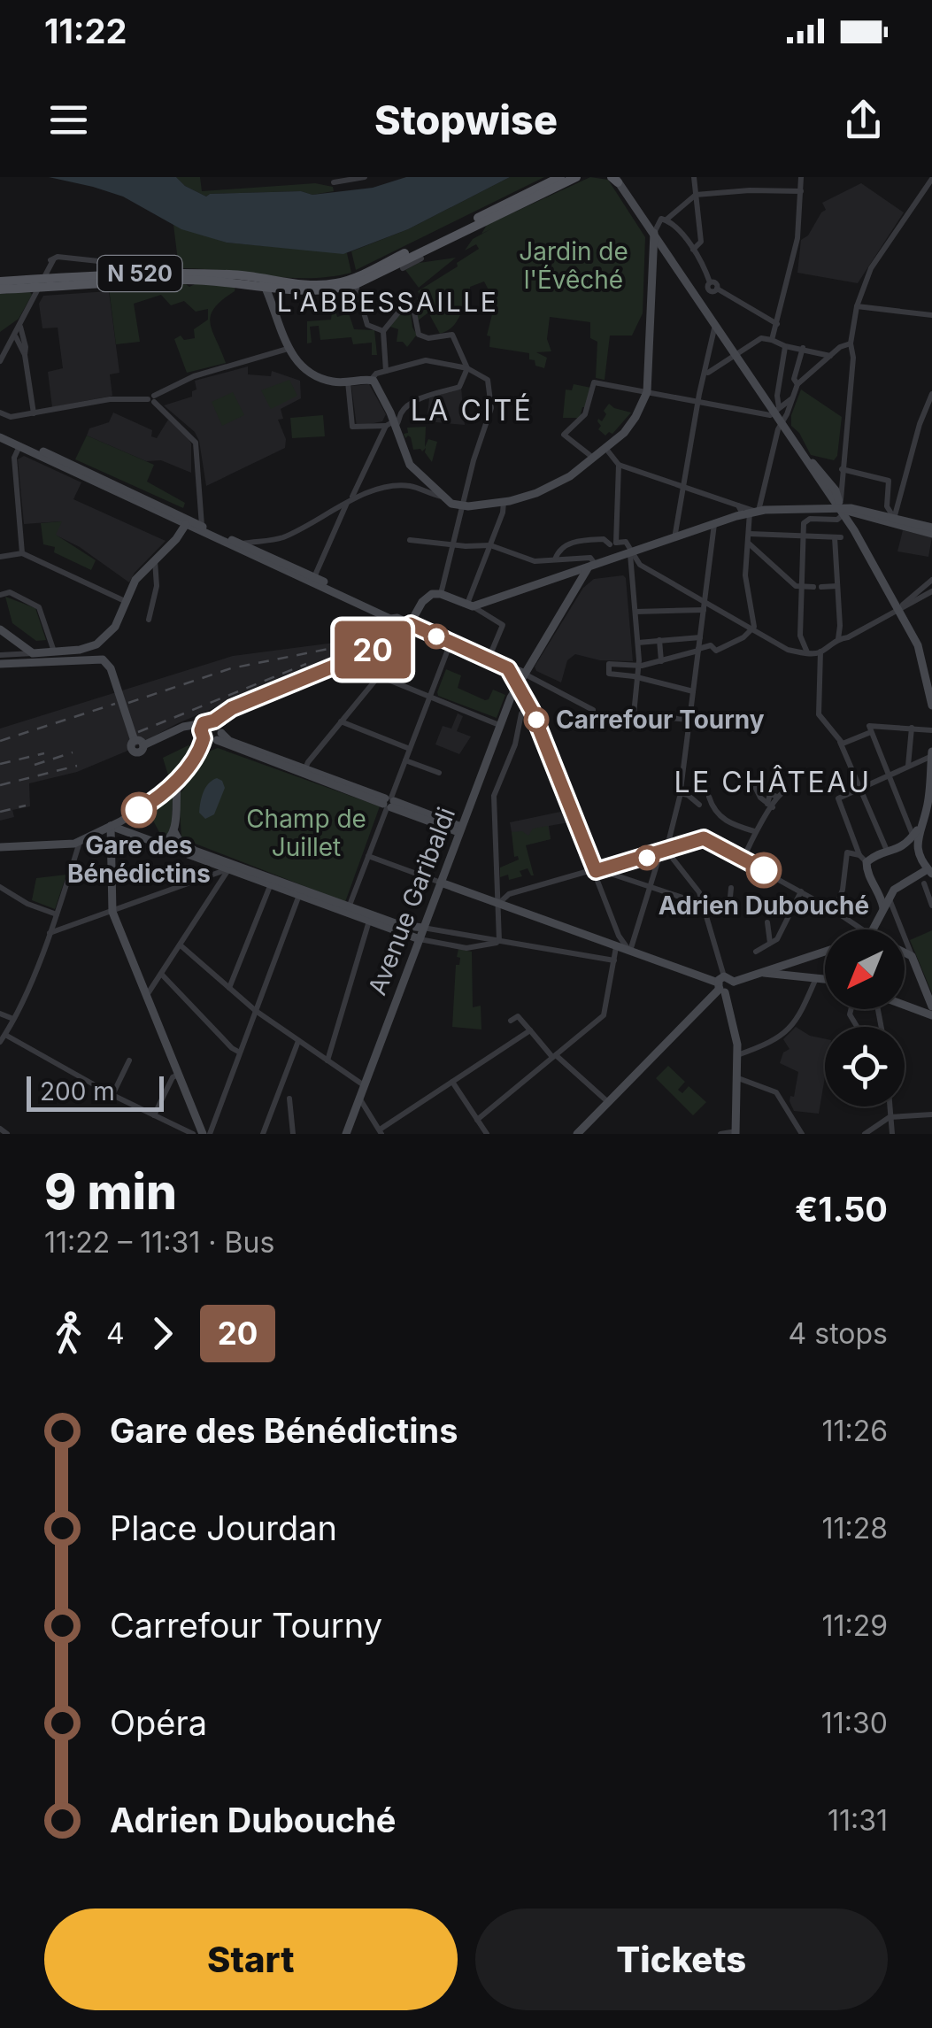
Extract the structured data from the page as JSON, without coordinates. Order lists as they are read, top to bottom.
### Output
{
  "streets": {
    "main road": ["N 520", "Avenue Garibaldi"]
  },
  "districts": ["L'ABBESSAILLE", "LA CITÉ", "LE CHÂTEAU"],
  "parks": ["Jardin de l'Évêché", "Champ de Juillet"],
  "places": ["Carrefour Tourny", "Gare des Bénédictins", "Adrien Dubouché"],
  "lines": ["bus line 20"],
  "scale_bar": "200 m",
  "north": "bottom left",
  "page": {
    "status": "11:22",
    "header": "Stopwise",
    "on_map": "20",
    "scale": "200 m",
    "heading": ["9 min", "11:22 – 11:31 · Bus", "€1.50"],
    "legs": ["4", "20", "4 stops"],
    "list": [
      {
        "name": "Gare des Bénédictins",
        "value": "11:26"
      },
      {
        "name": "Place Jourdan",
        "value": "11:28"
      },
      {
        "name": "Carrefour Tourny",
        "value": "11:29"
      },
      {
        "name": "Opéra",
        "value": "11:30"
      },
      {
        "name": "Adrien Dubouché",
        "value": "11:31"
      }
    ],
    "buttons": ["Start", "Tickets"]
  }
}
